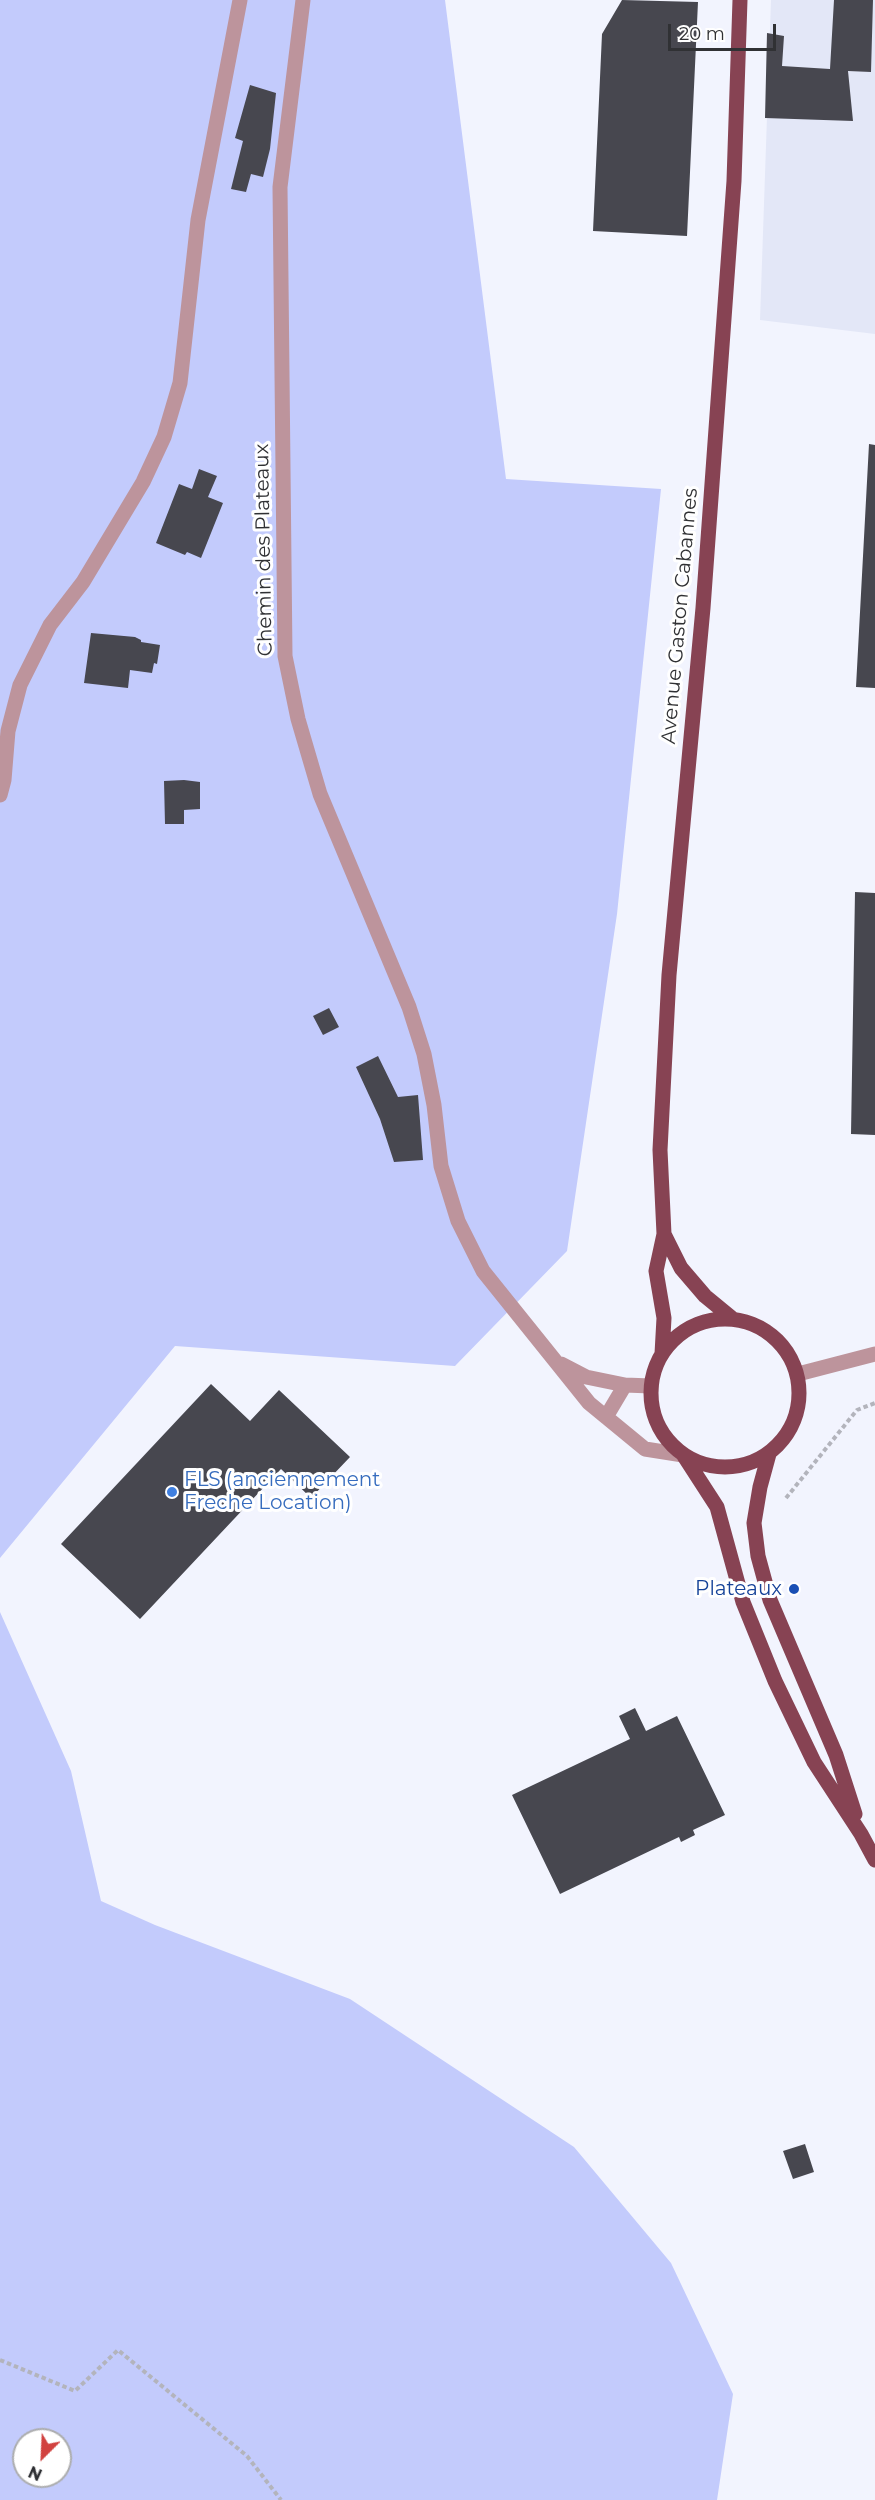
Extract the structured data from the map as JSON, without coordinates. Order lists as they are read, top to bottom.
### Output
{
  "streets": {
    "main road": ["Avenue Gaston Cabannes"],
    "street": ["Chemin des Plateaux"]
  },
  "crossings": [
    ["Chemin des Plateaux", "Avenue Gaston Cabannes"]
  ],
  "places": ["FLS (anciennement Freche Location)", "Plateaux"],
  "scale_bar": "20 m",
  "north": "bottom left"
}
